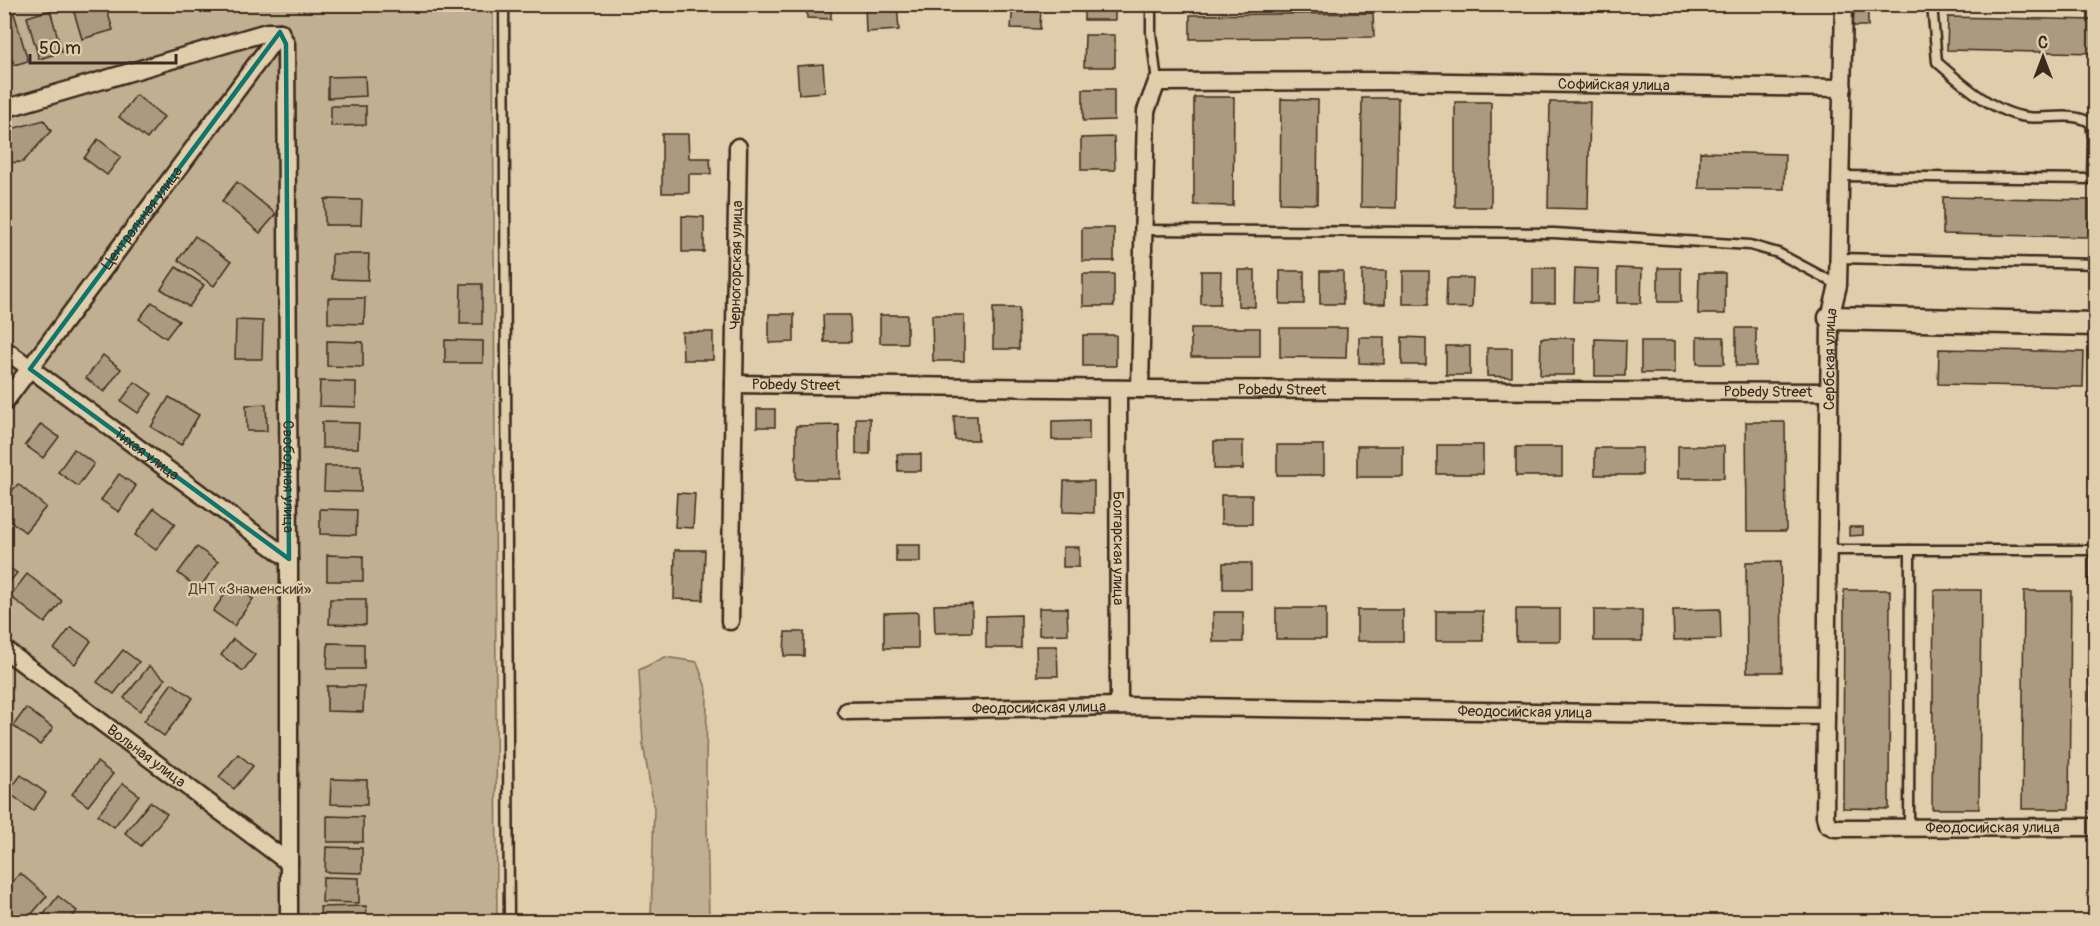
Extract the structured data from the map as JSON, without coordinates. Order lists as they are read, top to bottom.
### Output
{
  "streets": {
    "street": [
      "Софийская улица",
      "Центральная улица",
      "Черногорская улица",
      "Сербская улица",
      "Pobedy Street",
      "Тихая улица",
      "Свободная улица",
      "Болгарская улица",
      "Феодосийская улица",
      "Вольная улица"
    ]
  },
  "crossings": [
    ["Софийская улица", "Сербская улица"],
    ["Центральная улица", "Тихая улица"],
    ["Центральная улица", "Свободная улица"],
    ["Черногорская улица", "Pobedy Street"],
    ["Сербская улица", "Pobedy Street"],
    ["Сербская улица", "Феодосийская улица"],
    ["Pobedy Street", "Болгарская улица"],
    ["Тихая улица", "Свободная улица"],
    ["Свободная улица", "Вольная улица"],
    ["Болгарская улица", "Феодосийская улица"]
  ],
  "parks": ["ДНТ «Знаменский»"],
  "scale_bar": "50 m",
  "north": "top"
}
